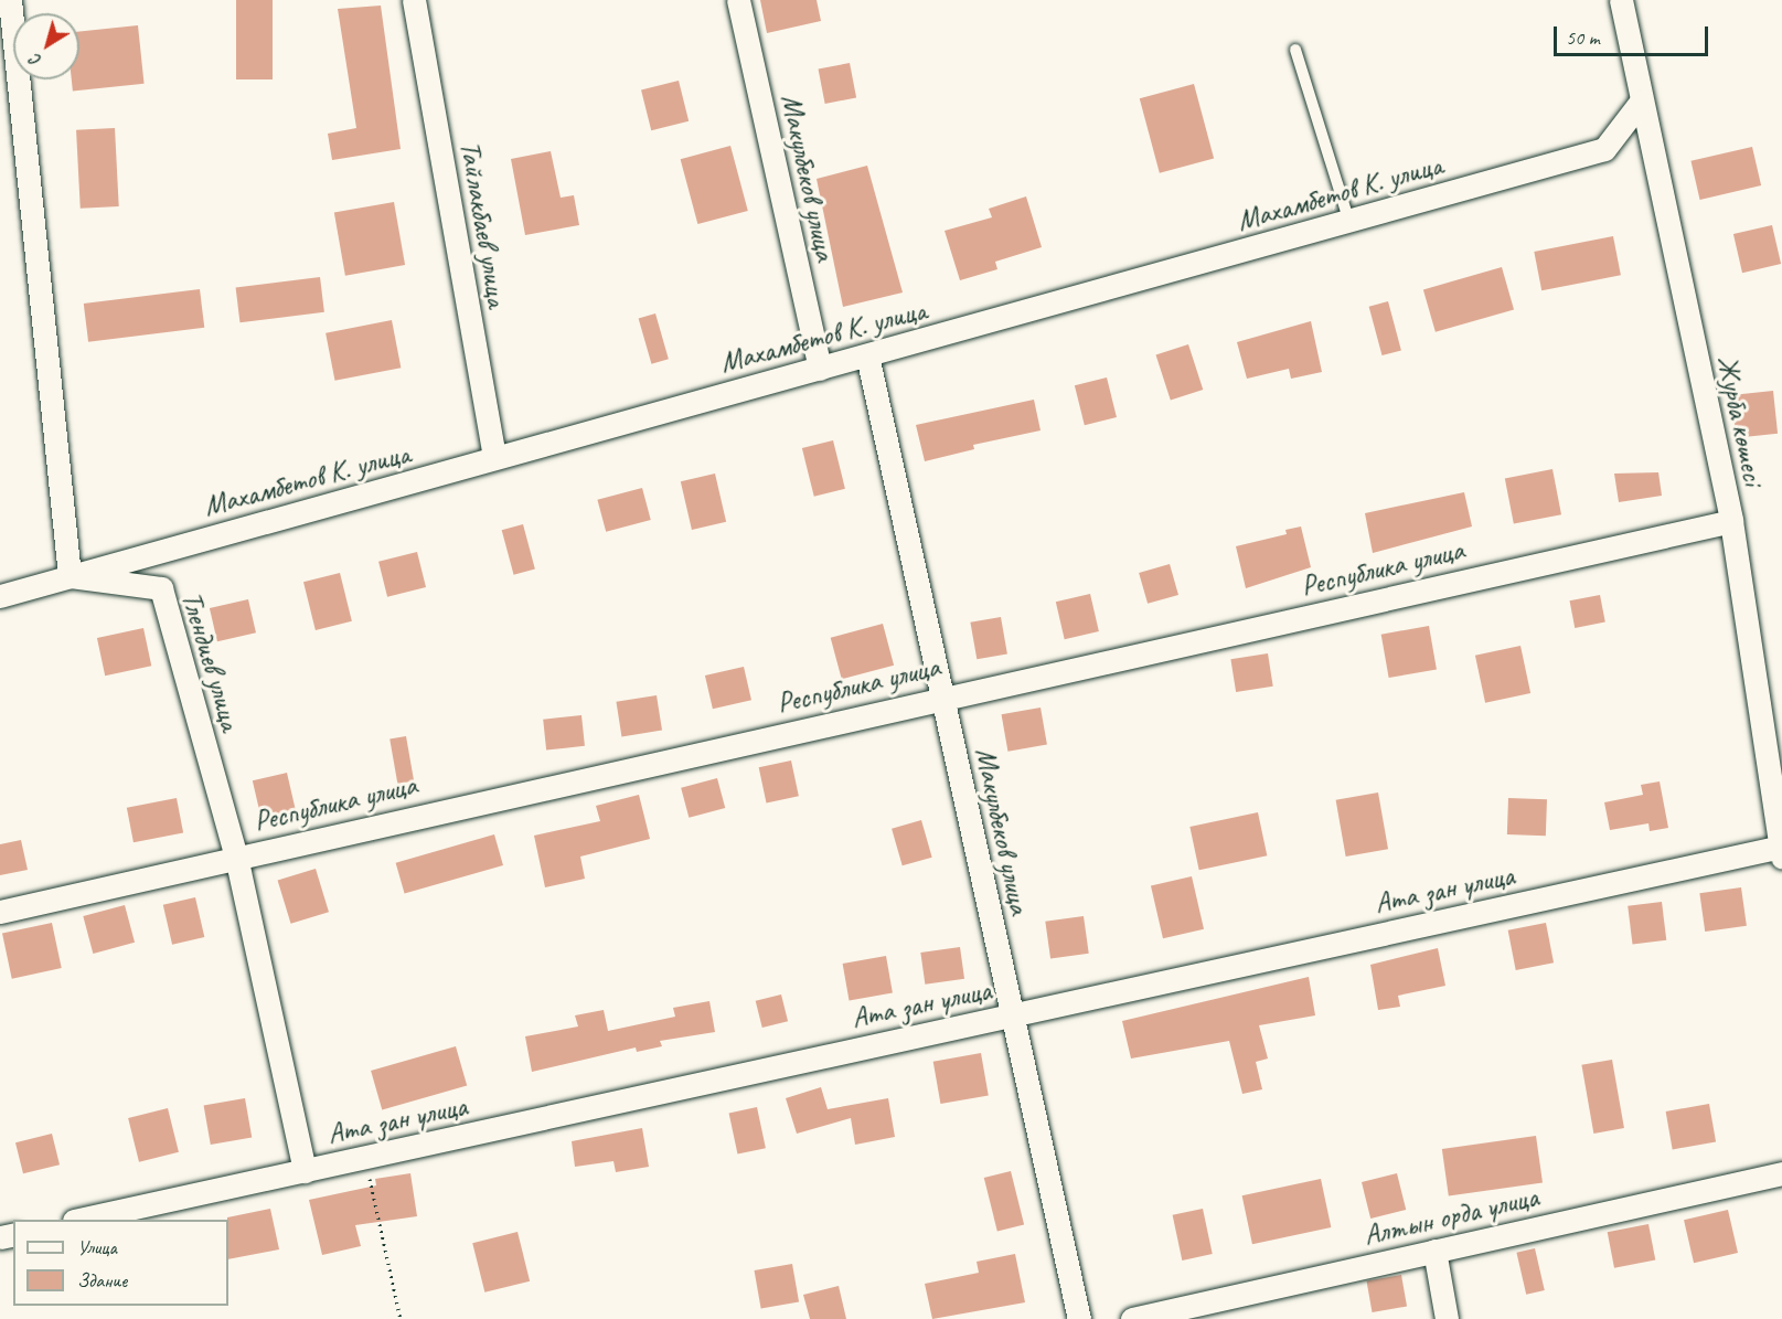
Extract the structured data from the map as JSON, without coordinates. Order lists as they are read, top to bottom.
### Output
{
  "streets": {
    "street": [
      "Макулбеков улица",
      "Махамбетов К. улица",
      "Тайлакбаев улица",
      "Журба көшесі",
      "Республика улица",
      "Тлендиев улица",
      "Ата зан улица",
      "Алтын орда улица"
    ]
  },
  "crossings": [
    ["Макулбеков улица", "Махамбетов К. улица"],
    ["Макулбеков улица", "Республика улица"],
    ["Макулбеков улица", "Ата зан улица"],
    ["Махамбетов К. улица", "Тайлакбаев улица"],
    ["Махамбетов К. улица", "Журба көшесі"],
    ["Махамбетов К. улица", "Тлендиев улица"],
    ["Журба көшесі", "Республика улица"],
    ["Журба көшесі", "Ата зан улица"],
    ["Республика улица", "Тлендиев улица"],
    ["Тлендиев улица", "Ата зан улица"]
  ],
  "legend": ["Улица", "Здание"],
  "scale_bar": "50 m",
  "north": "bottom left"
}
